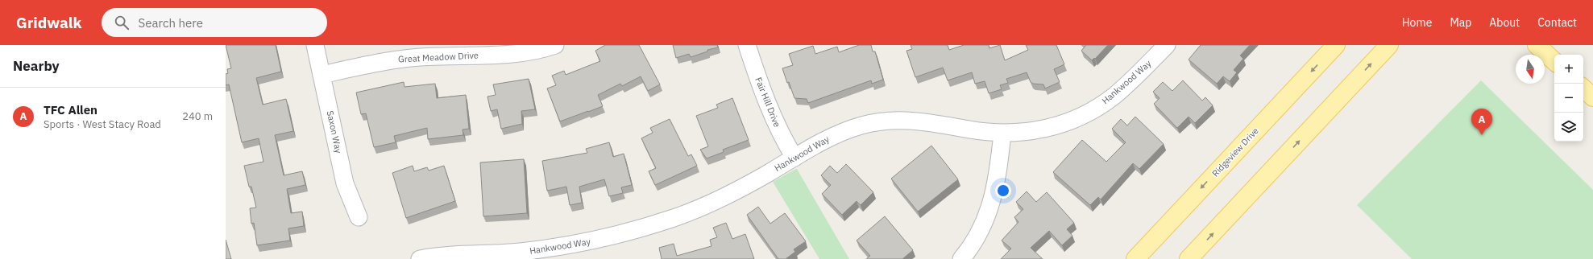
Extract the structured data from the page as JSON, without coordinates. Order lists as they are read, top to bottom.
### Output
{
  "streets": {
    "main road": ["Ridgeview Drive"],
    "street": [
      "Great Meadow Drive",
      "Hankwood Way",
      "Fair Hill Drive",
      "Saxon Way"
    ]
  },
  "crossings": [
    ["Great Meadow Drive", "Saxon Way"],
    ["Hankwood Way", "Fair Hill Drive"]
  ],
  "north": "bottom",
  "page": {
    "header": "Gridwalk",
    "search": "Search here",
    "nav": [
      "Home",
      "Map",
      "About",
      "Contact"
    ],
    "heading": "Nearby",
    "map_buttons": ["+", "−"],
    "list": [
      {
        "mark": "A",
        "name": "TFC Allen",
        "note": "Sports · West Stacy Road",
        "value": "240 m"
      }
    ],
    "pins": "A"
  }
}
